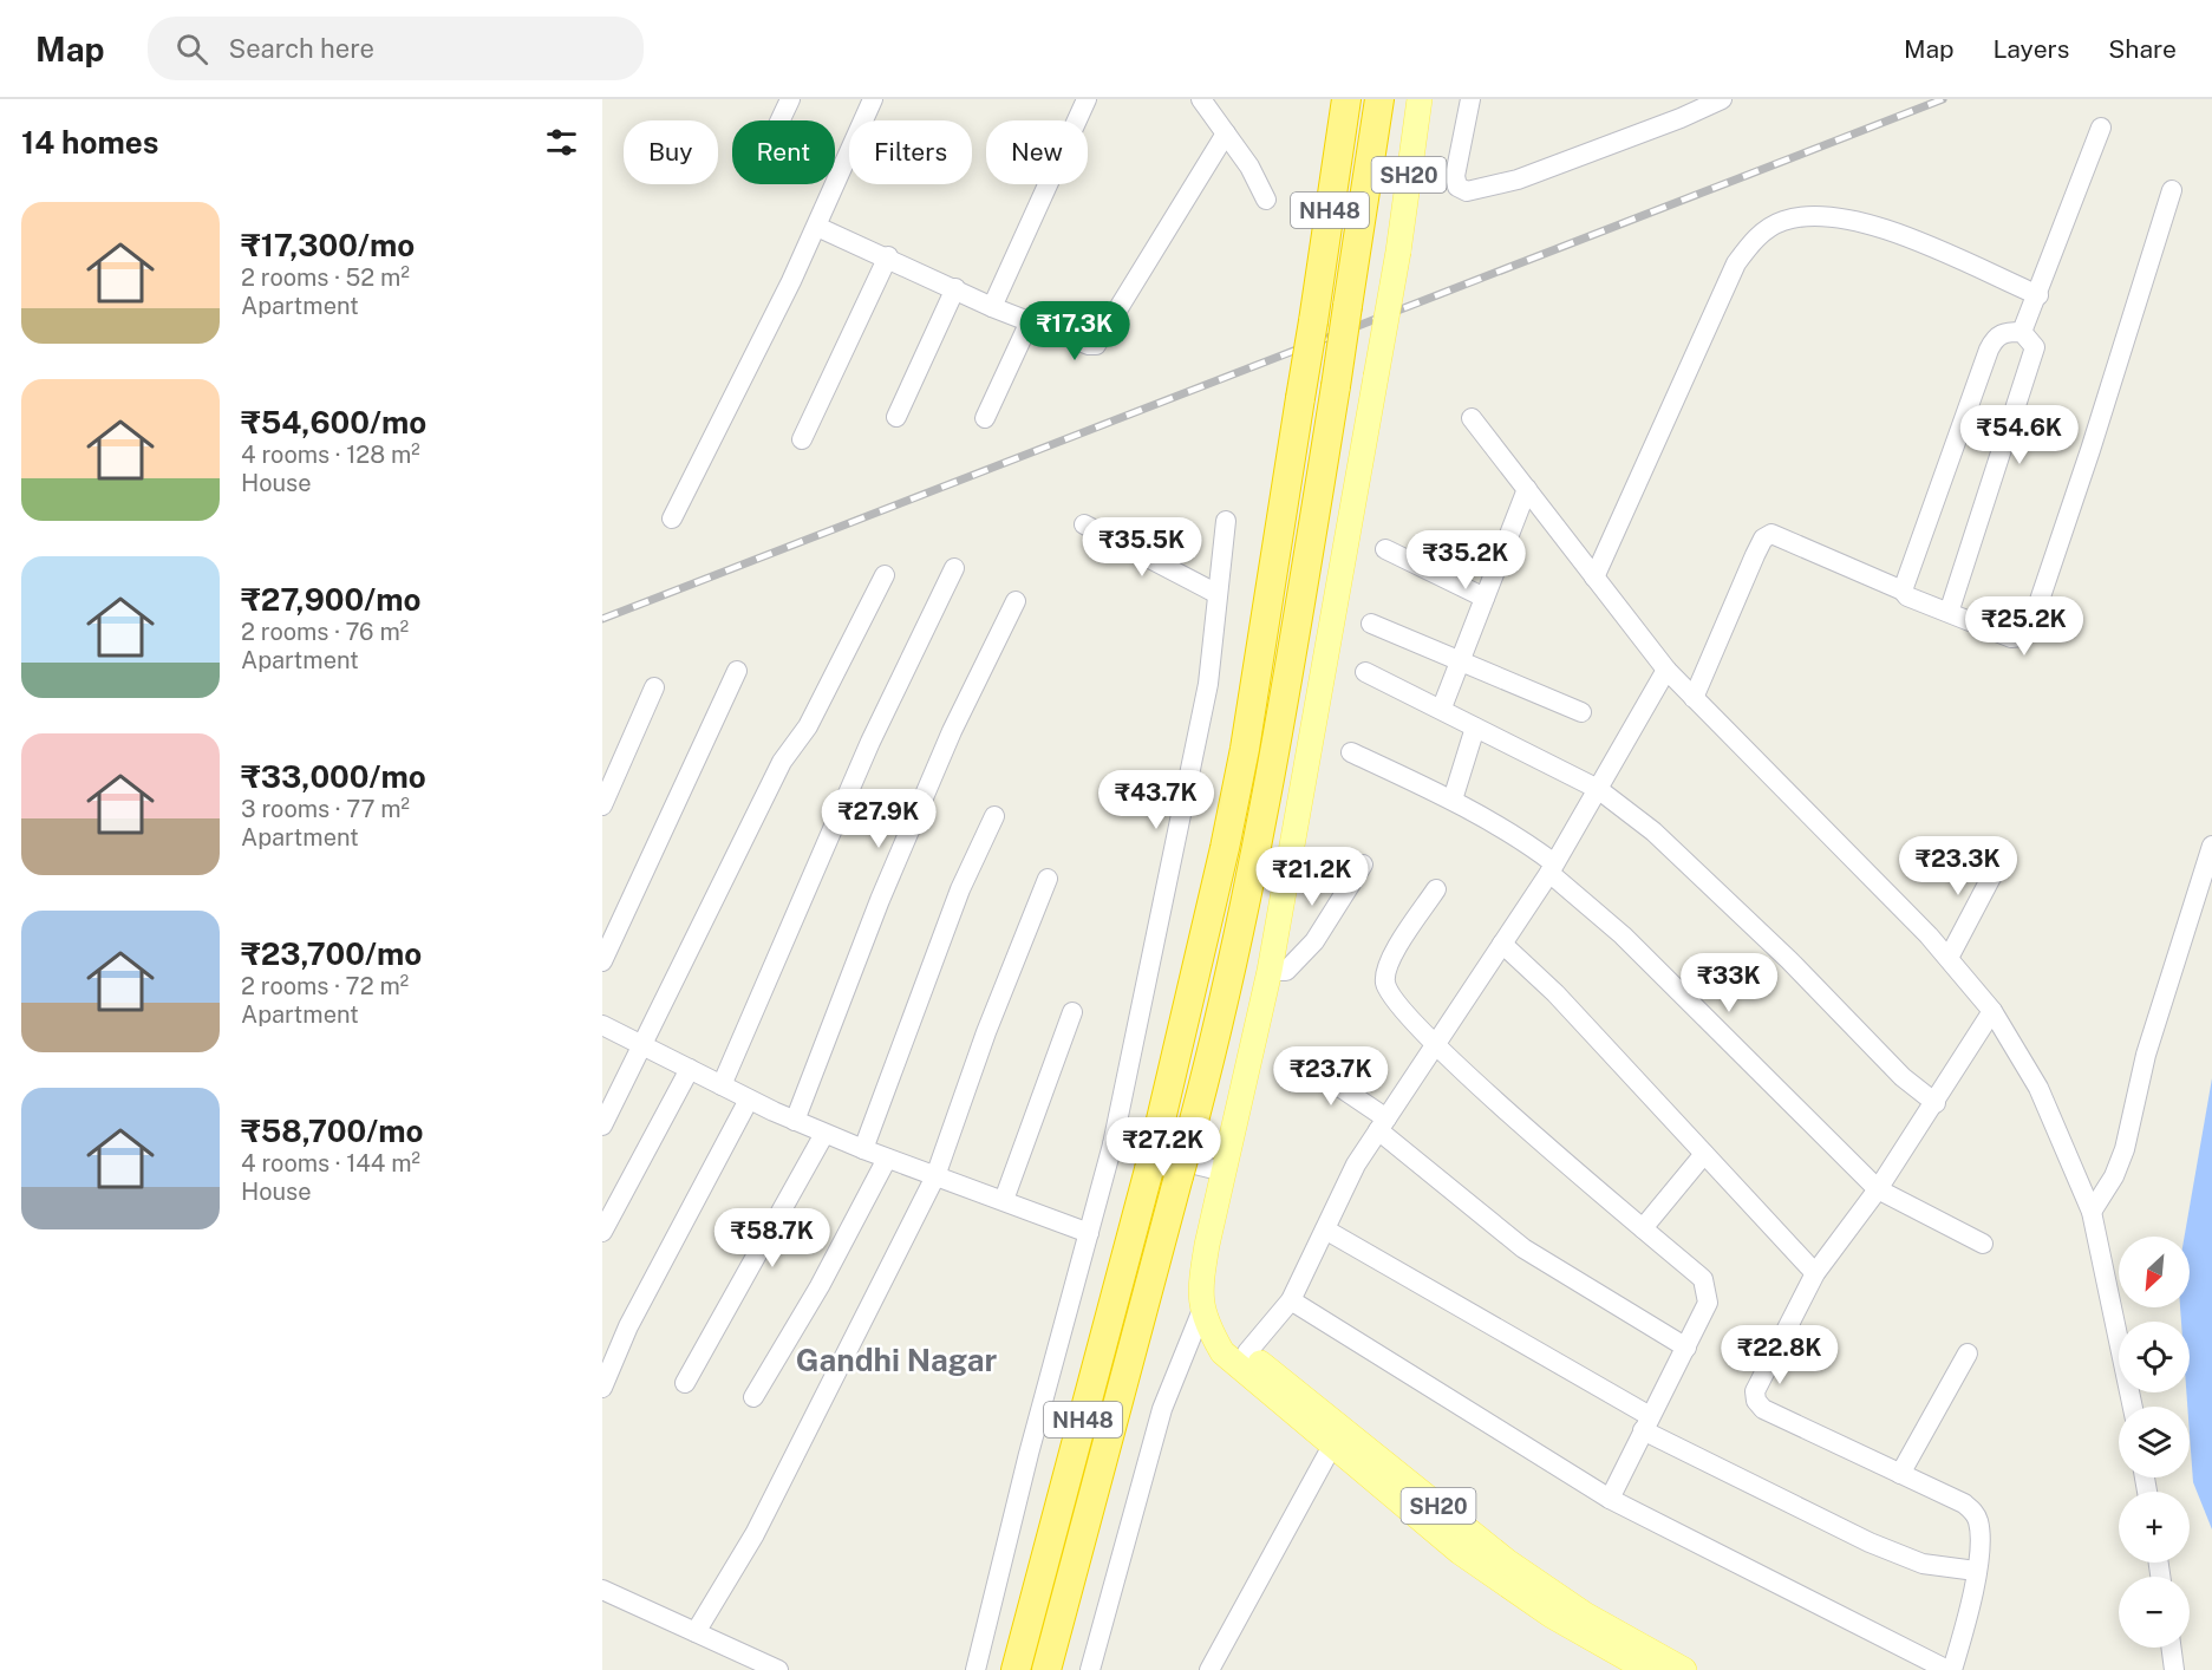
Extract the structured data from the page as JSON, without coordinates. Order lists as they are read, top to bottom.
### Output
{
  "streets": {
    "highway": ["NH48"],
    "main road": ["SH20"]
  },
  "districts": ["Gandhi Nagar"],
  "north": "bottom left",
  "page": {
    "header": "Map",
    "search": "Search here",
    "nav": ["Map", "Layers", "Share"],
    "heading": "14 homes",
    "chip": [
      "Buy",
      "Rent",
      "Filters",
      "New"
    ],
    "list": [
      {
        "name": "₹17,300/mo",
        "note": "2 rooms · 52 m² · Apartment"
      },
      {
        "name": "₹54,600/mo",
        "note": "4 rooms · 128 m² · House"
      },
      {
        "name": "₹27,900/mo",
        "note": "2 rooms · 76 m² · Apartment"
      },
      {
        "name": "₹33,000/mo",
        "note": "3 rooms · 77 m² · Apartment"
      },
      {
        "name": "₹23,700/mo",
        "note": "2 rooms · 72 m² · Apartment"
      },
      {
        "name": "₹58,700/mo",
        "note": "4 rooms · 144 m² · House"
      }
    ],
    "price": [
      "₹17.3K",
      "₹54.6K",
      "₹35.5K",
      "₹35.2K",
      "₹25.2K",
      "₹43.7K",
      "₹27.9K",
      "₹23.3K",
      "₹21.2K",
      "₹33K",
      "₹23.7K",
      "₹27.2K",
      "₹58.7K",
      "₹22.8K"
    ],
    "map_buttons": ["+", "−"]
  }
}
